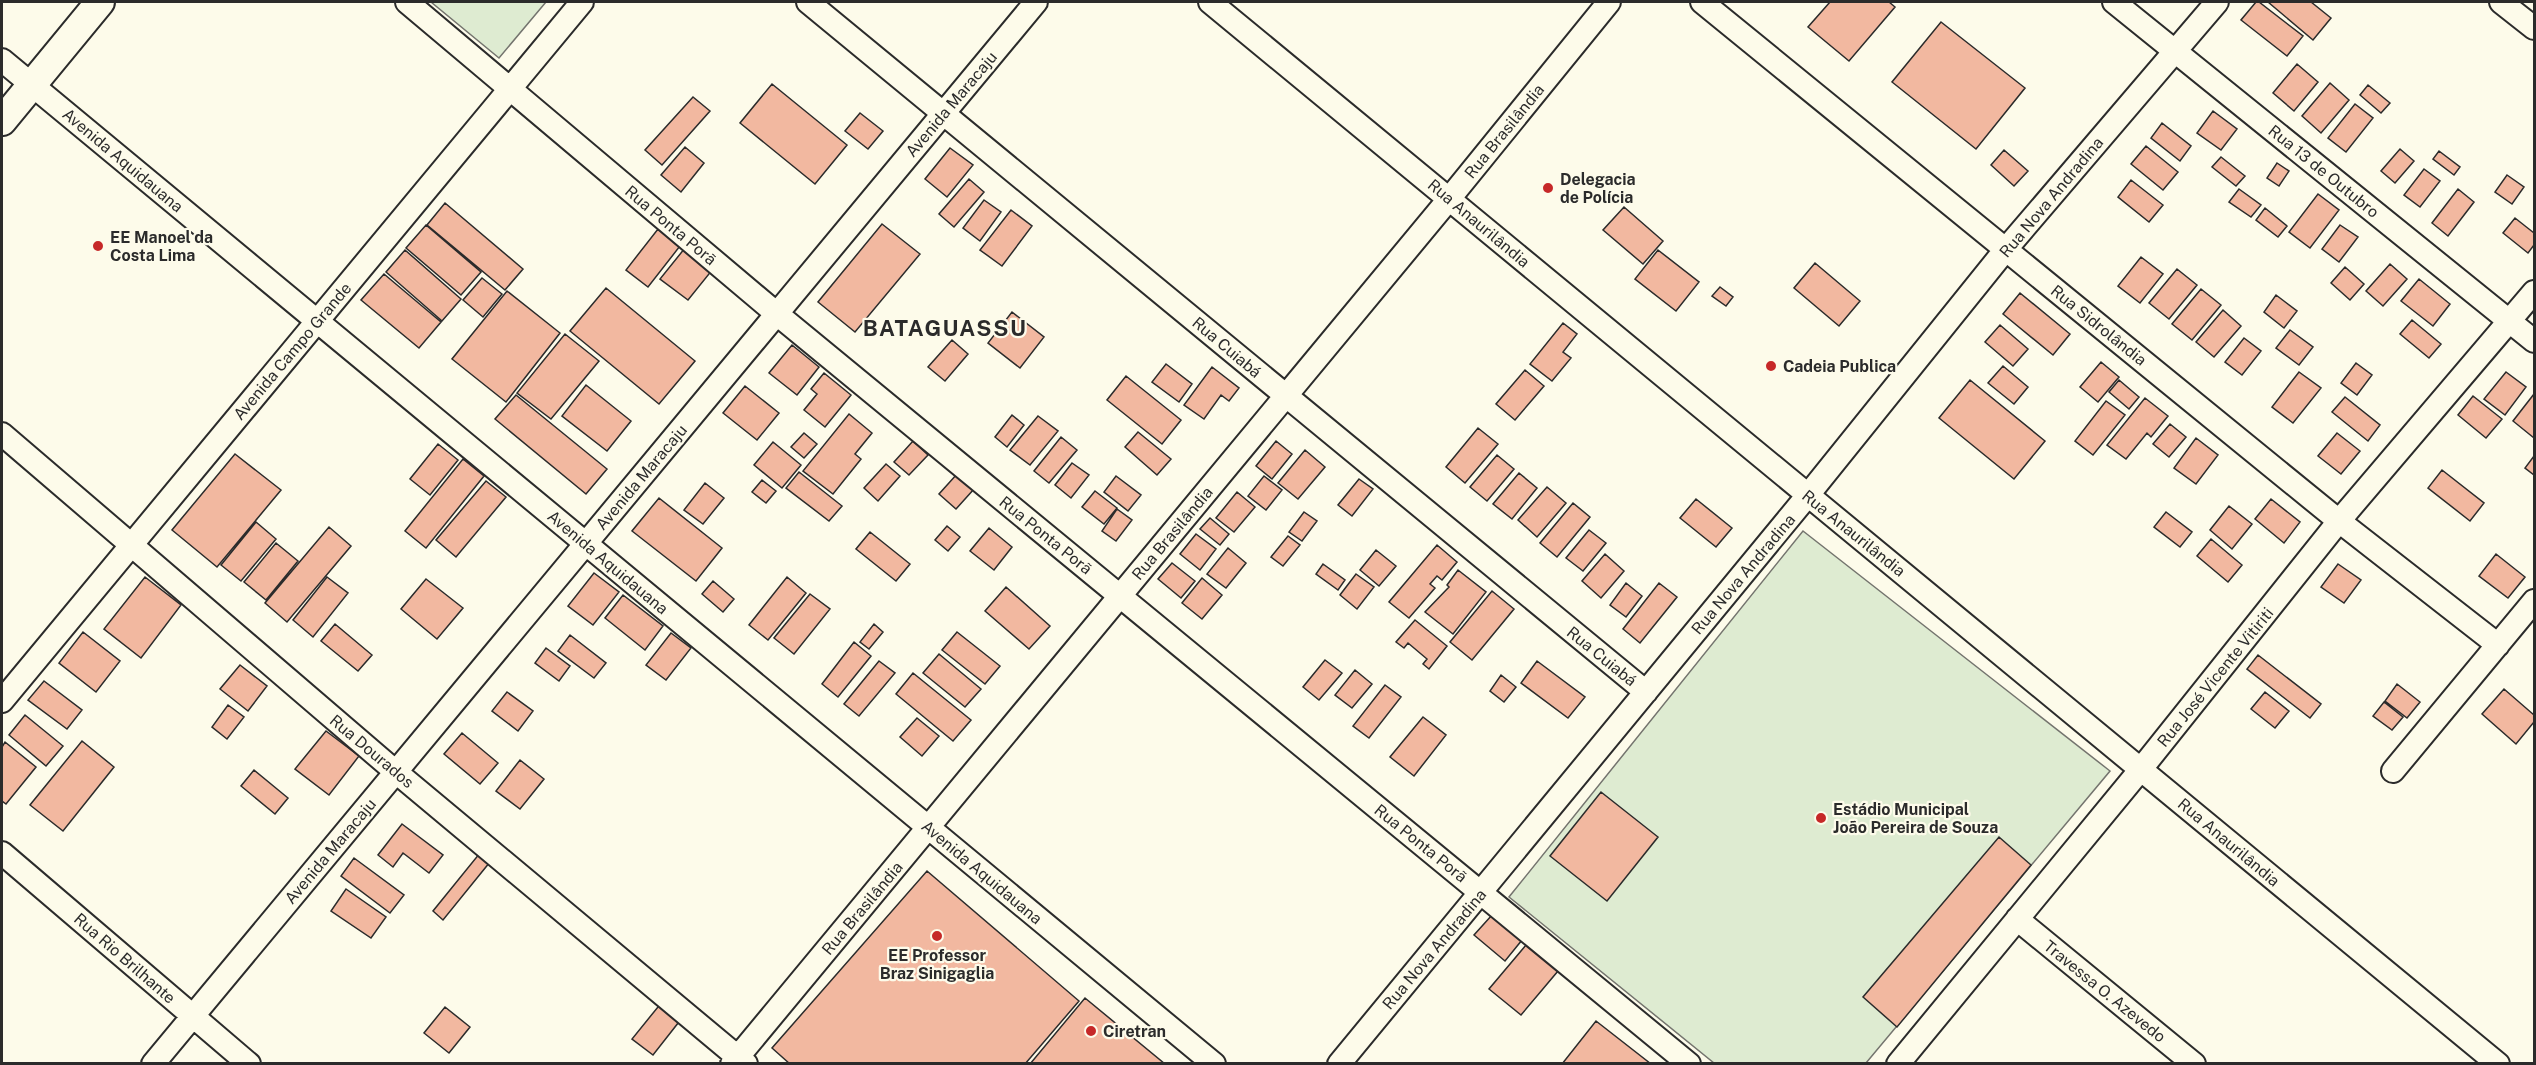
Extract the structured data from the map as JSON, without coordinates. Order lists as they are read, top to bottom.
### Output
{
  "streets": {
    "street": [
      "Avenida Maracaju",
      "Rua Brasilândia",
      "Avenida Aquidauana",
      "Rua 13 de Outubro",
      "Rua Nova Andradina",
      "Rua Anaurilândia",
      "Rua Ponta Porã",
      "Rua Sidrolândia",
      "Rua Cuiabá",
      "Avenida Campo Grande",
      "Rua José Vicente Vitiriti",
      "Rua Dourados",
      "Rua Rio Brilhante",
      "Travessa O. Azevedo"
    ]
  },
  "crossings": [
    ["Avenida Maracaju", "Avenida Aquidauana"],
    ["Avenida Maracaju", "Rua Ponta Porã"],
    ["Avenida Maracaju", "Rua Cuiabá"],
    ["Avenida Maracaju", "Rua Dourados"],
    ["Avenida Maracaju", "Rua Rio Brilhante"],
    ["Rua Brasilândia", "Avenida Aquidauana"],
    ["Rua Brasilândia", "Rua Anaurilândia"],
    ["Rua Brasilândia", "Rua Ponta Porã"],
    ["Rua Brasilândia", "Rua Cuiabá"],
    ["Rua Brasilândia", "Rua Dourados"],
    ["Avenida Aquidauana", "Avenida Campo Grande"],
    ["Rua 13 de Outubro", "Rua Nova Andradina"],
    ["Rua 13 de Outubro", "Rua José Vicente Vitiriti"],
    ["Rua Nova Andradina", "Rua Anaurilândia"],
    ["Rua Nova Andradina", "Rua Ponta Porã"],
    ["Rua Nova Andradina", "Rua Sidrolândia"],
    ["Rua Nova Andradina", "Rua Cuiabá"],
    ["Rua Anaurilândia", "Rua José Vicente Vitiriti"],
    ["Rua Ponta Porã", "Avenida Campo Grande"],
    ["Rua Sidrolândia", "Rua José Vicente Vitiriti"],
    ["Avenida Campo Grande", "Rua Dourados"],
    ["Rua José Vicente Vitiriti", "Travessa O. Azevedo"]
  ],
  "districts": ["BATAGUASSU"],
  "places": [
    "Delegacia de Polícia",
    "EE Manoel da Costa Lima",
    "Cadeia Publica",
    "Estádio Municipal João Pereira de Souza",
    "EE Professor Braz Sinigaglia",
    "Ciretran"
  ]
}
